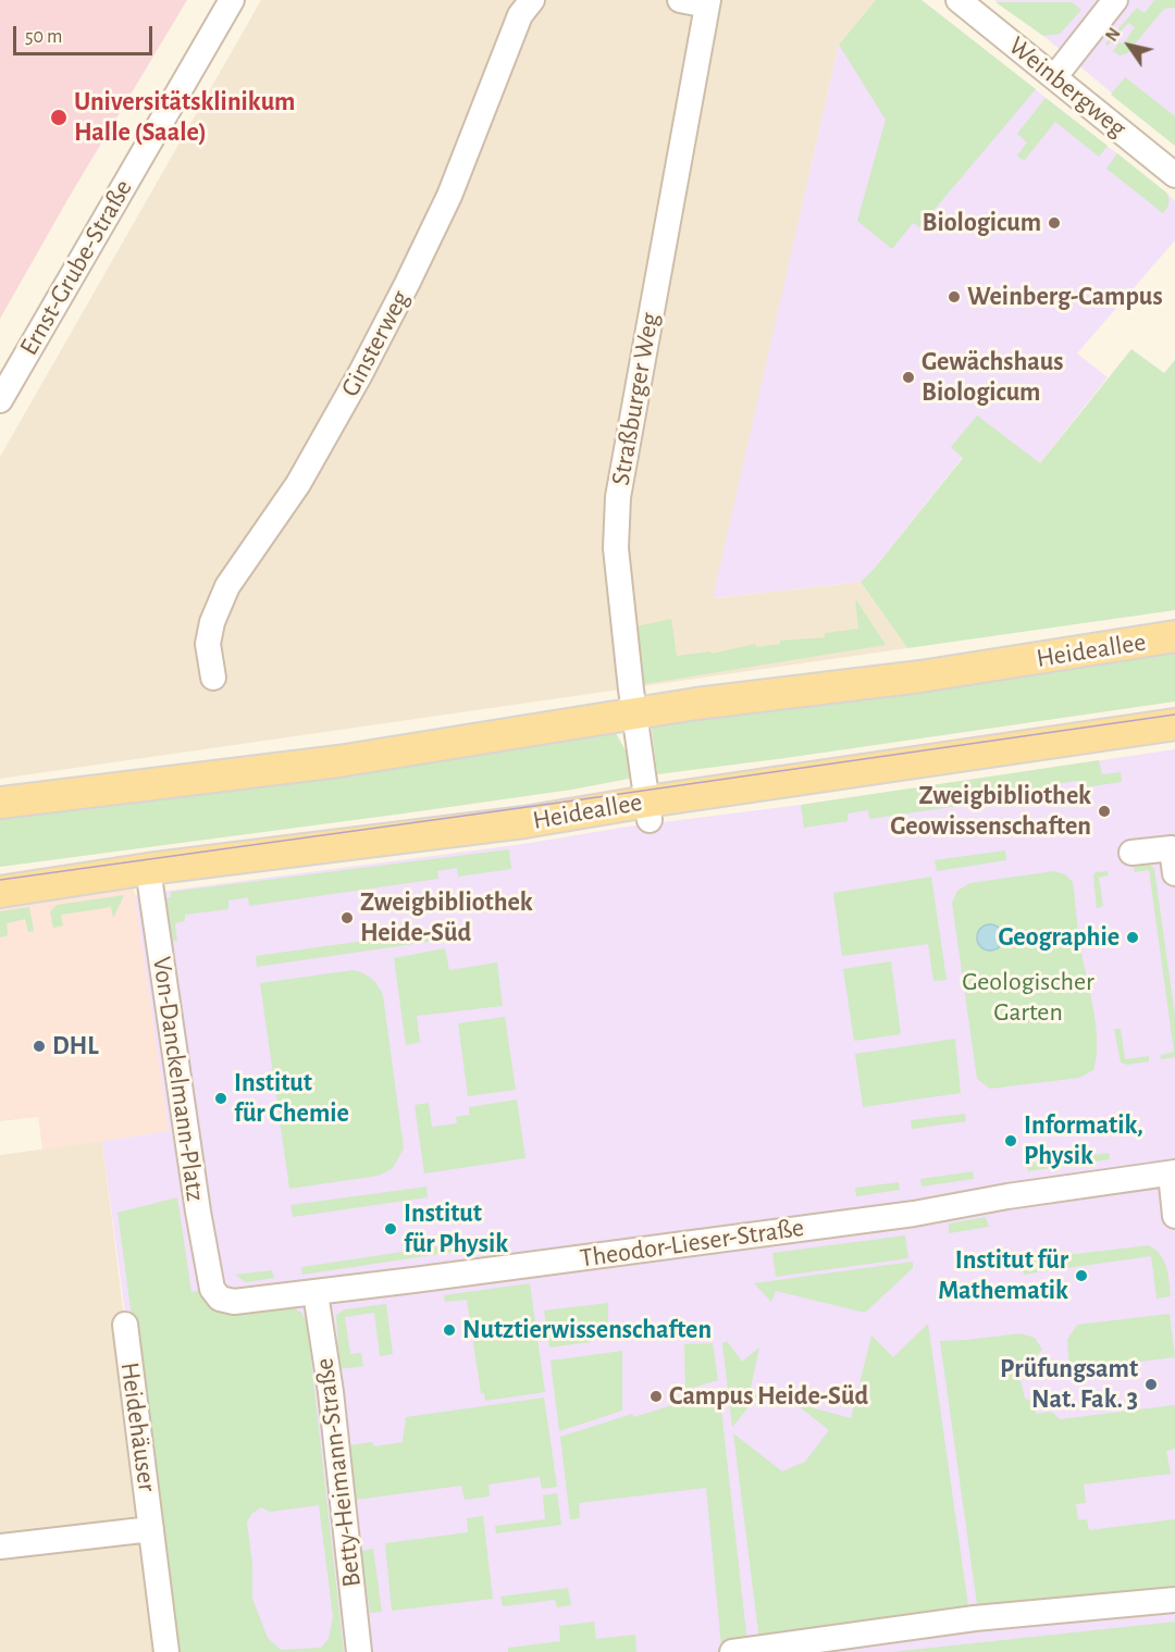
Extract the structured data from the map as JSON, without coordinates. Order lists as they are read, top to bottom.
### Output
{
  "streets": {
    "main road": ["Heideallee"],
    "street": [
      "Weinbergweg",
      "Ernst-Grube-Straße",
      "Ginsterweg",
      "Straßburger Weg",
      "Von-Danckelmann-Platz",
      "Theodor-Lieser-Straße",
      "Heidehäuser",
      "Betty-Heimann-Straße"
    ]
  },
  "crossings": [
    ["Straßburger Weg", "Heideallee"],
    ["Heideallee", "Von-Danckelmann-Platz"],
    ["Von-Danckelmann-Platz", "Theodor-Lieser-Straße"],
    ["Theodor-Lieser-Straße", "Betty-Heimann-Straße"]
  ],
  "parks": ["Geologischer Garten"],
  "places": [
    "Universitätsklinikum Halle (Saale)",
    "Biologicum",
    "Weinberg-Campus",
    "Gewächshaus Biologicum",
    "Zweigbibliothek Geowissenschaften",
    "Zweigbibliothek Heide-Süd",
    "Geographie",
    "DHL",
    "Institut für Chemie",
    "Informatik, Physik",
    "Institut für Physik",
    "Institut für Mathematik",
    "Nutztierwissenschaften",
    "Prüfungsamt Nat. Fak. 3",
    "Campus Heide-Süd"
  ],
  "scale_bar": "50 m",
  "north": "top left"
}
